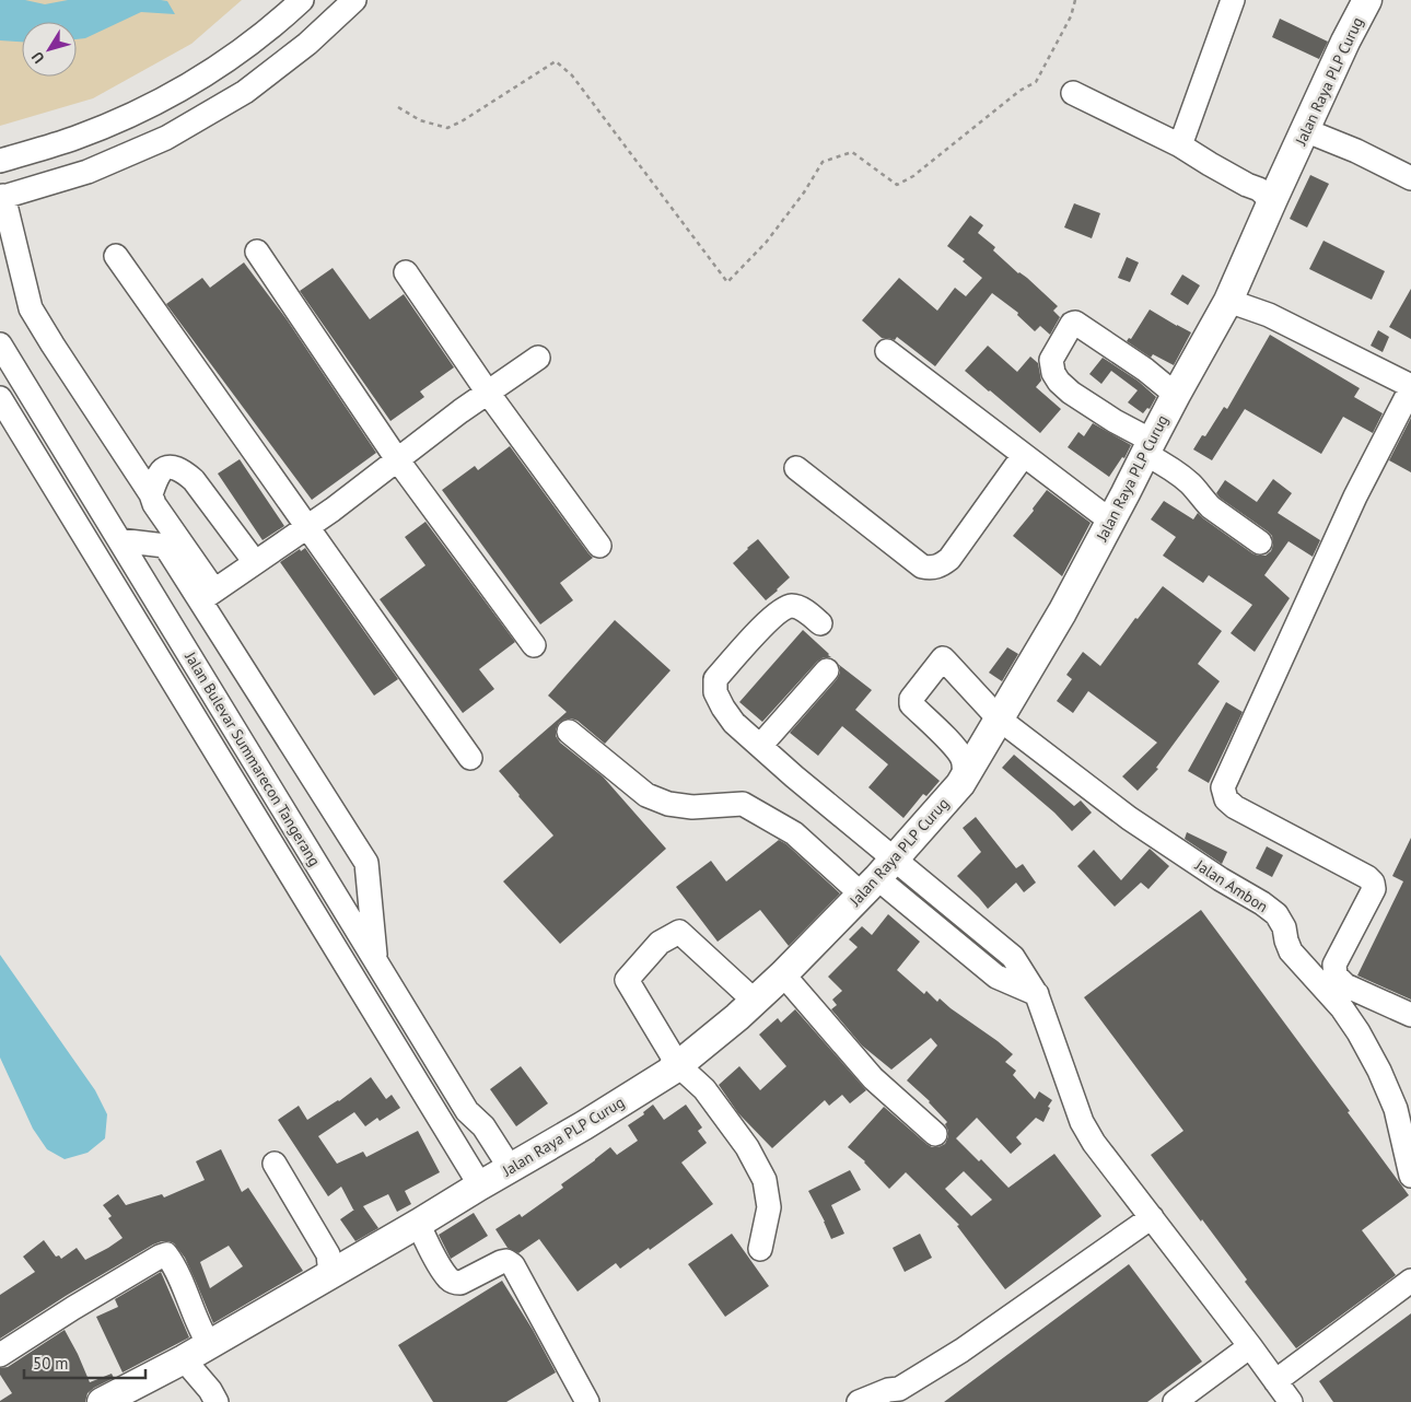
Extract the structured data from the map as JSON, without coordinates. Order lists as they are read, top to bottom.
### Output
{
  "streets": {
    "main road": ["Jalan Raya PLP Curug"],
    "street": ["Jalan Bulevar Summarecon Tangerang", "Jalan Ambon"]
  },
  "crossings": [
    ["Jalan Raya PLP Curug", "Jalan Bulevar Summarecon Tangerang"],
    ["Jalan Raya PLP Curug", "Jalan Ambon"]
  ],
  "scale_bar": "50 m",
  "north": "bottom left"
}
